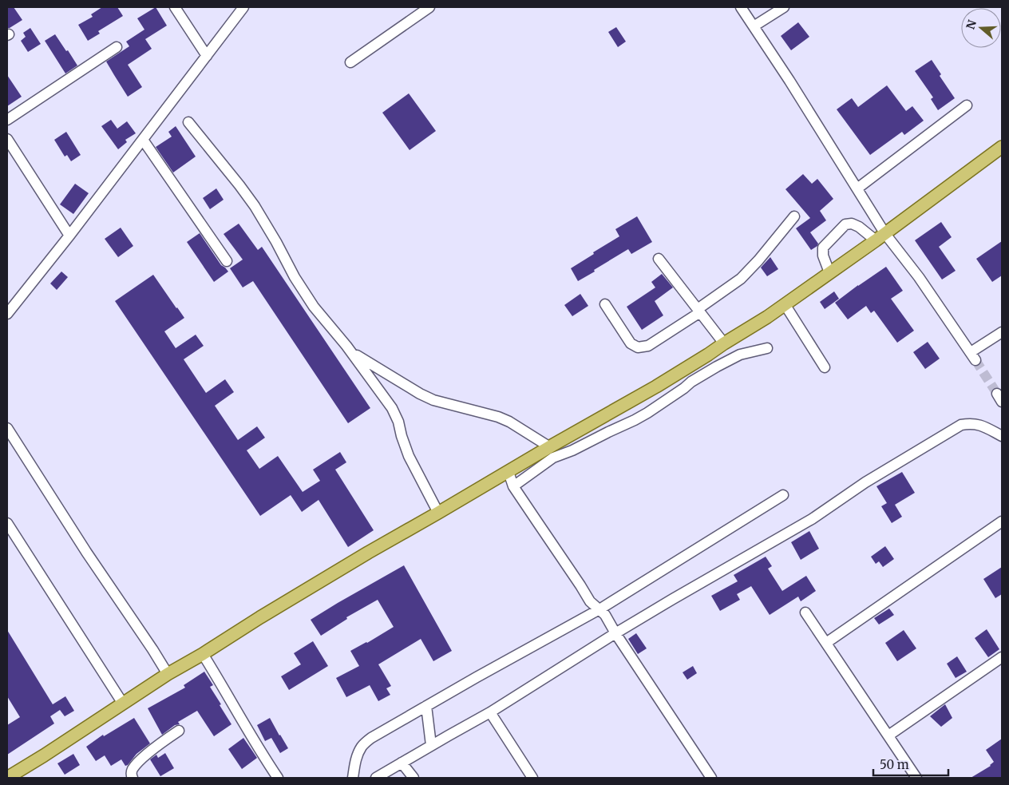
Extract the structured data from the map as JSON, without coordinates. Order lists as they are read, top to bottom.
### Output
{
  "scale_bar": "50 m",
  "north": "left"
}
